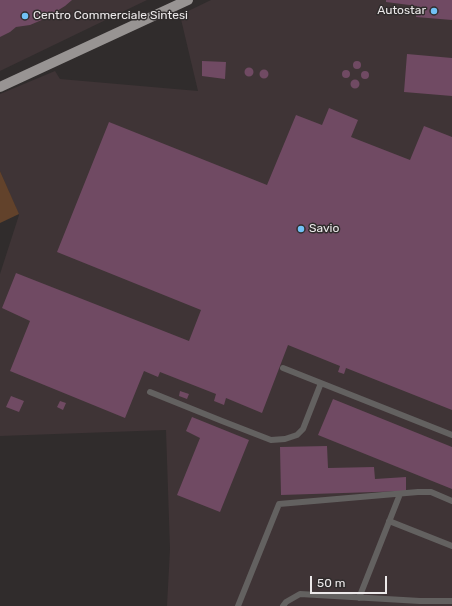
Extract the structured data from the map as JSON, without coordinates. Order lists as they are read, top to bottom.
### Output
{
  "places": ["Autostar", "Centro Commerciale Sintesi", "Savio"],
  "scale_bar": "50 m"
}
